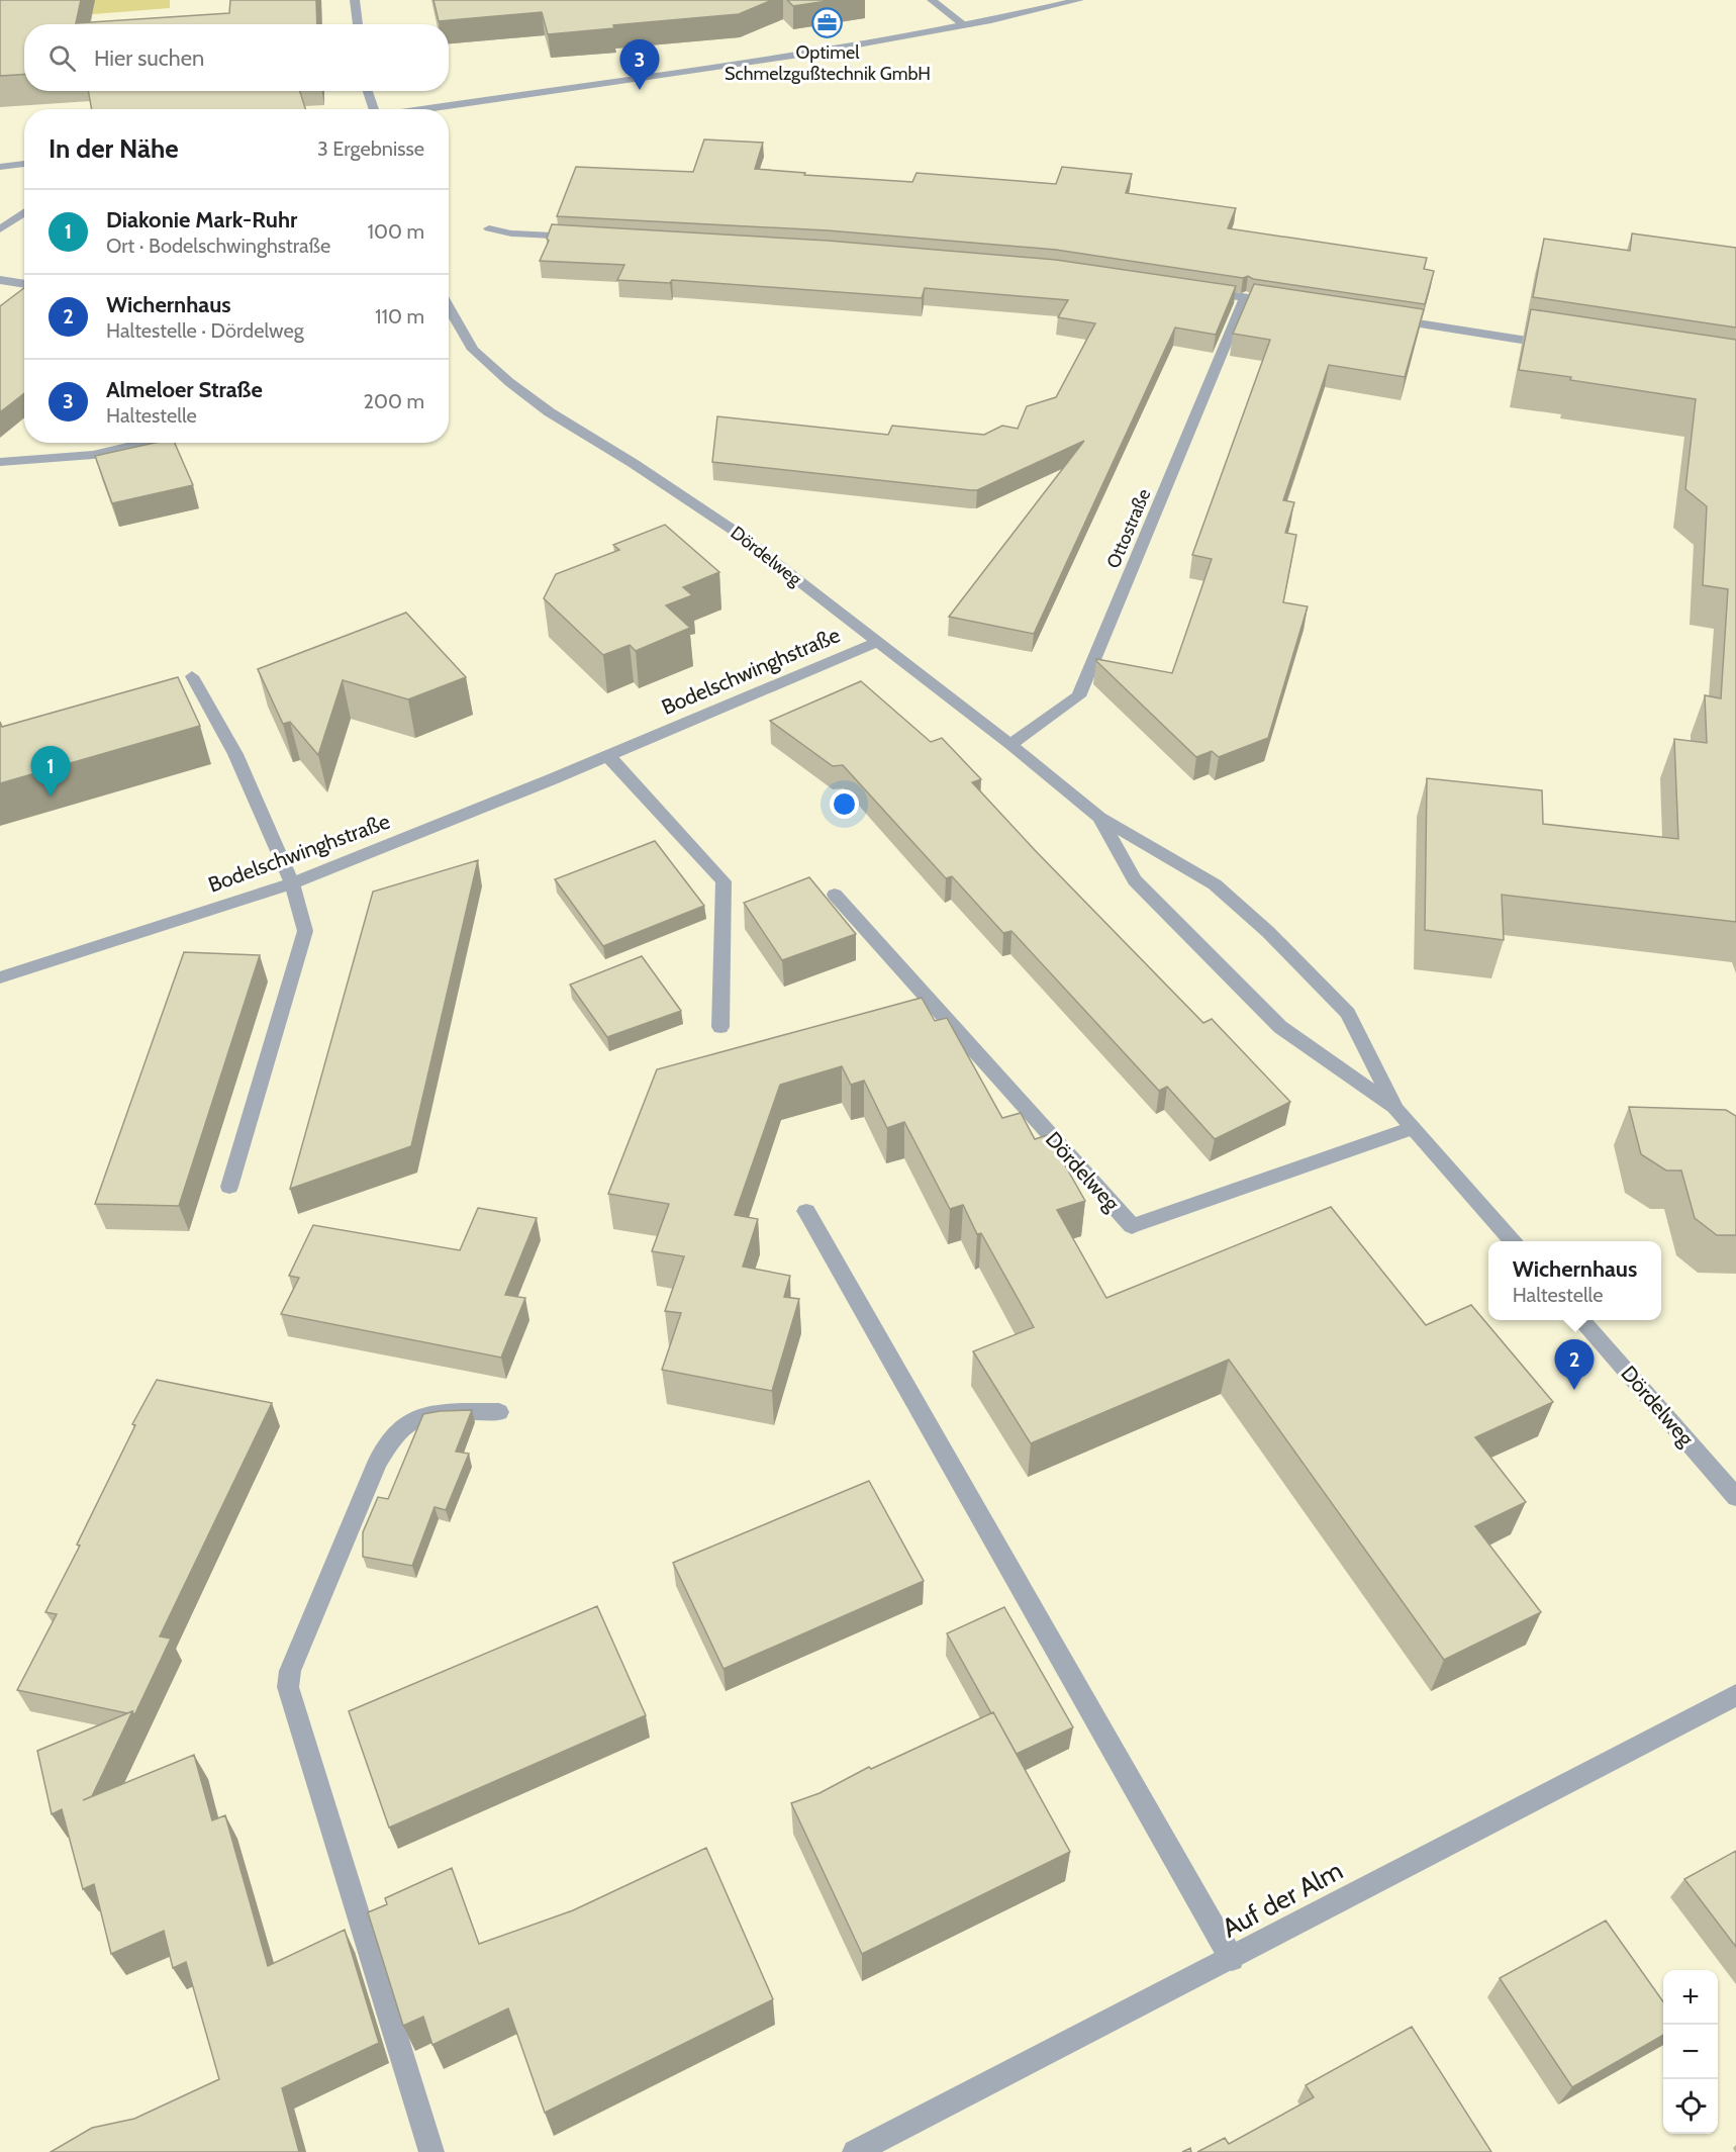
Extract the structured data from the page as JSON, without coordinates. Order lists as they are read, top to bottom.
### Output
{
  "streets": {
    "street": [
      "Ottostraße",
      "Dördelweg",
      "Bodelschwinghstraße",
      "Auf der Alm"
    ]
  },
  "crossings": [
    ["Ottostraße", "Dördelweg"],
    ["Dördelweg", "Bodelschwinghstraße"]
  ],
  "places": {
    "office": ["Optimel Schmelzgußtechnik GmbH"]
  },
  "page": {
    "search": "Hier suchen",
    "pins": ["3", "1", "2"],
    "heading": ["In der Nähe", "3 Ergebnisse"],
    "list": [
      {
        "mark": "1",
        "name": "Diakonie Mark-Ruhr",
        "note": "Ort · Bodelschwinghstraße",
        "value": "100 m"
      },
      {
        "mark": "2",
        "name": "Wichernhaus",
        "note": "Haltestelle · Dördelweg",
        "value": "110 m"
      },
      {
        "mark": "3",
        "name": "Almeloer Straße",
        "note": "Haltestelle",
        "value": "200 m"
      }
    ],
    "popup": ["Wichernhaus", "Haltestelle"],
    "map_buttons": ["+", "−"]
  }
}
